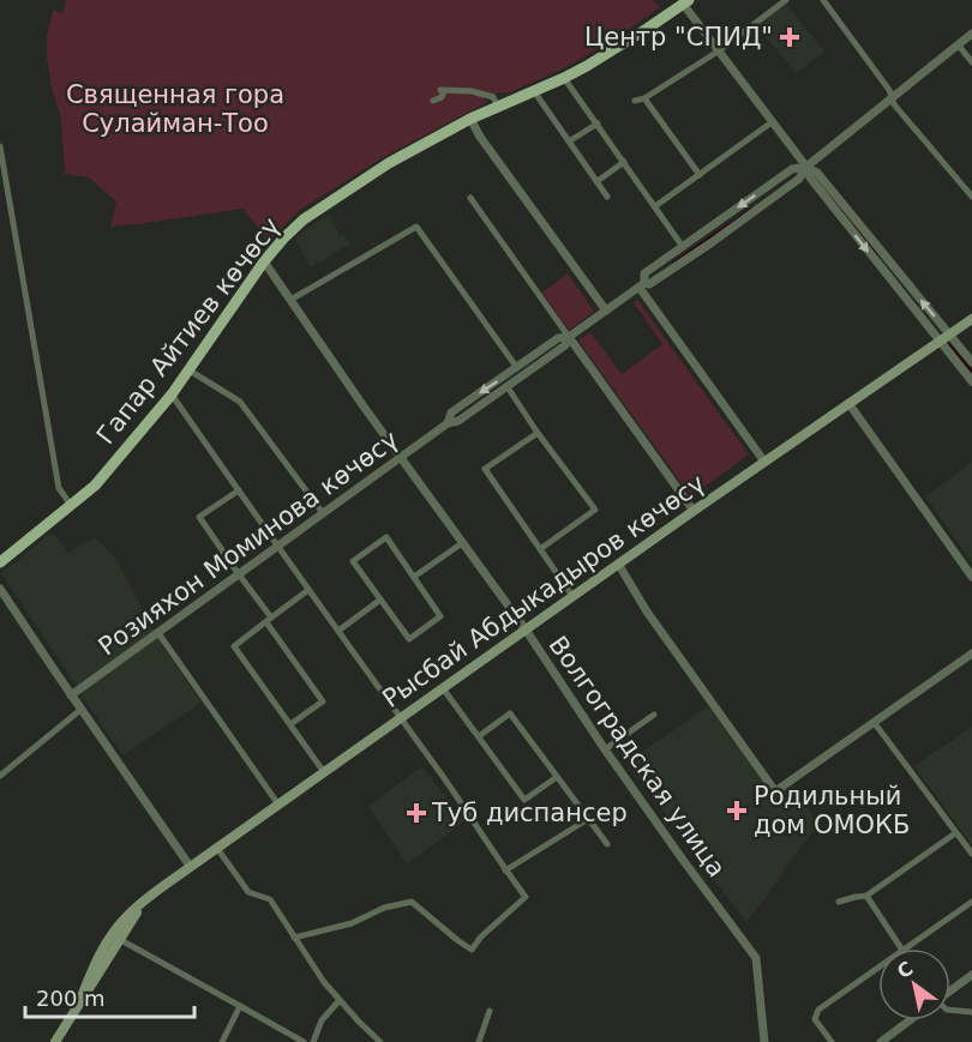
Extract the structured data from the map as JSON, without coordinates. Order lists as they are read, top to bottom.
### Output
{
  "streets": {
    "main road": ["Гапар Айтиев көчөсү", "Рысбай Абдыкадыров көчөсү"],
    "street": ["Розияхон Моминова көчөсү", "Волгоградская улица"]
  },
  "crossings": [
    ["Гапар Айтиев көчөсү", "Волгоградская улица"],
    ["Розияхон Моминова көчөсү", "Волгоградская улица"],
    ["Рысбай Абдыкадыров көчөсү", "Волгоградская улица"]
  ],
  "parks": ["Священная гора Сулайман-Тоо"],
  "places": {
    "health": ["Центр \"СПИД\"", "Родильный дом ОМОКБ", "Туб диспансер"]
  },
  "scale_bar": "200 m",
  "north": "top left"
}
